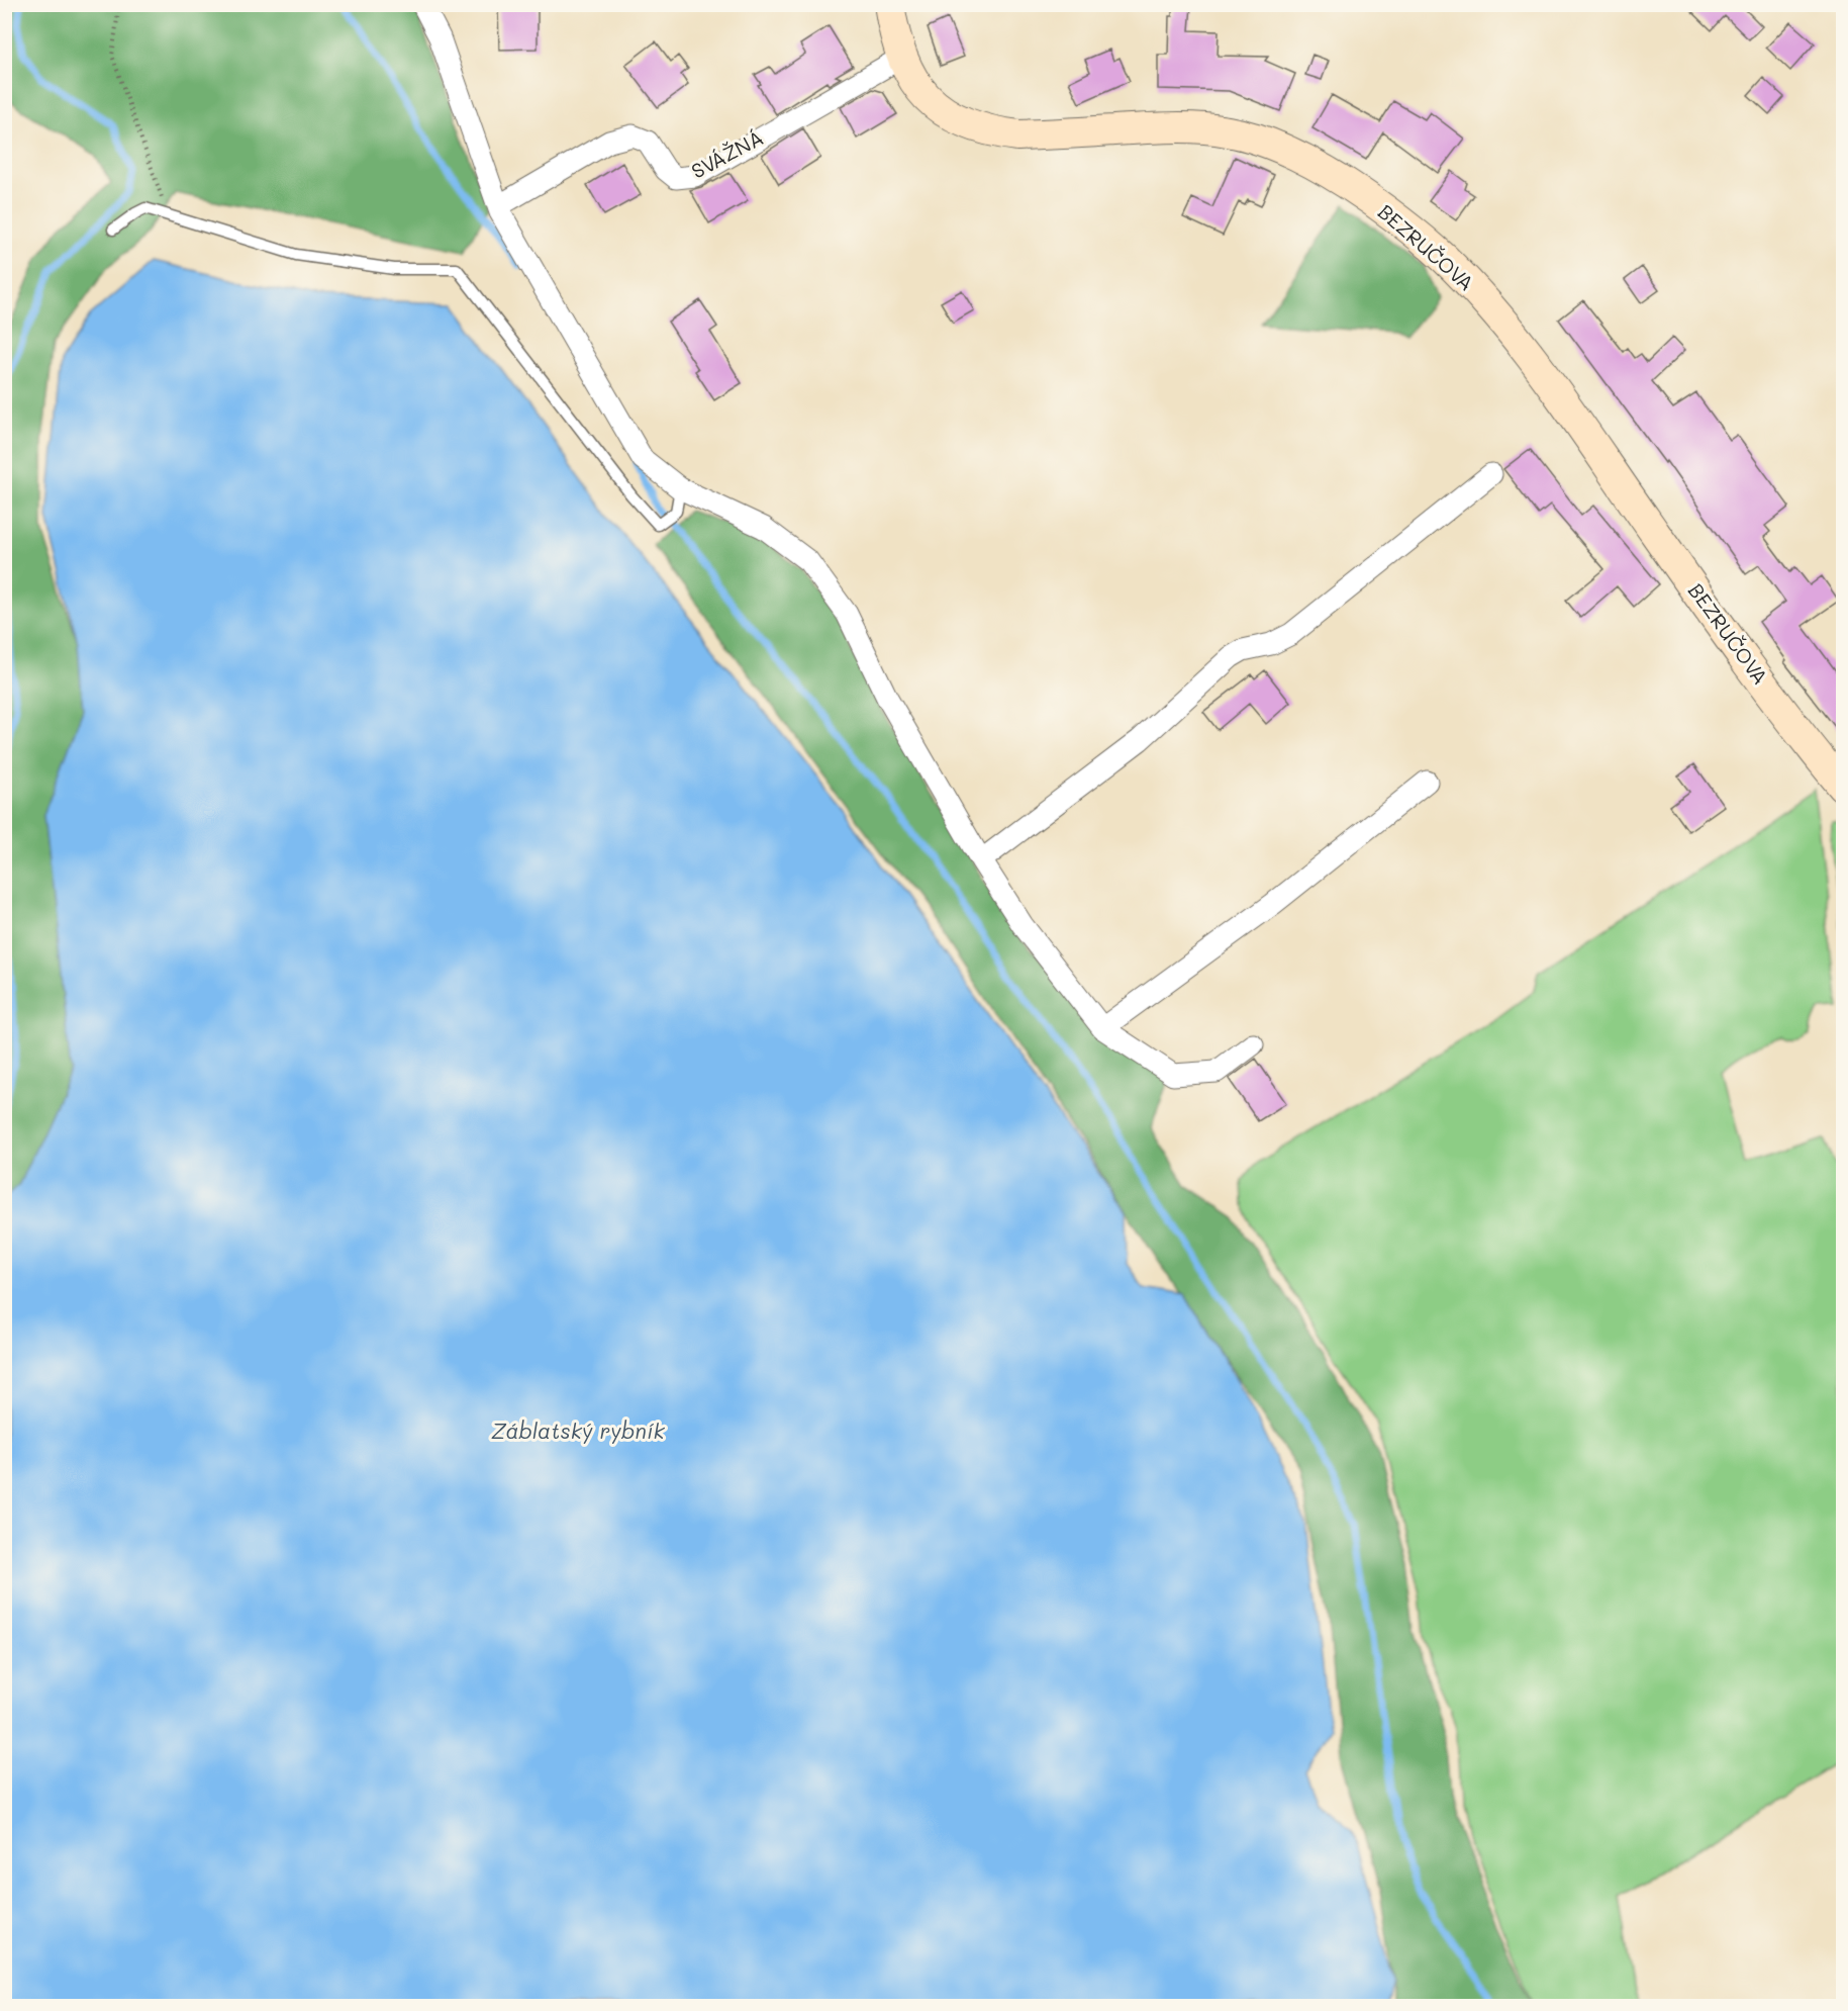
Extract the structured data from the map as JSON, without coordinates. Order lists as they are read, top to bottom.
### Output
{
  "streets": {
    "main road": ["BEZRUČOVA"],
    "street": ["SVÁŽNÁ"]
  },
  "crossings": [
    ["SVÁŽNÁ", "BEZRUČOVA"]
  ],
  "water": ["Záblatský rybník"]
}
